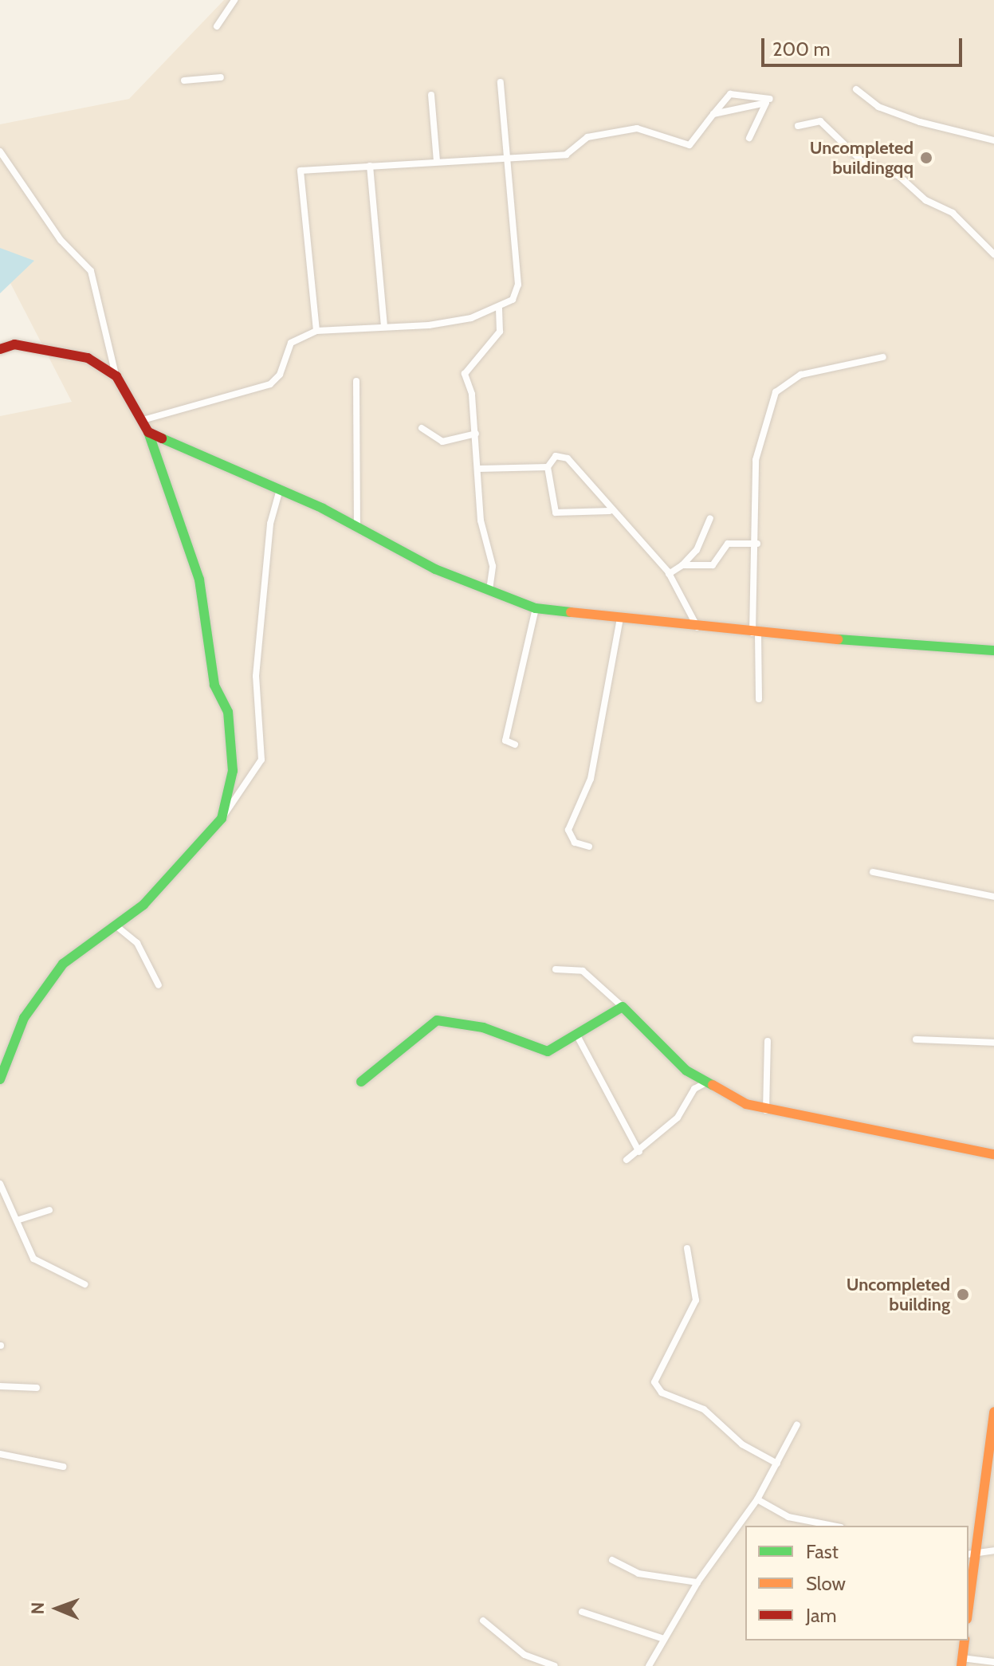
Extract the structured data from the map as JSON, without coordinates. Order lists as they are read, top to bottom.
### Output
{
  "places": ["Uncompleted buildingqq", "Uncompleted building"],
  "legend": ["Fast", "Slow", "Jam"],
  "scale_bar": "200 m",
  "north": "left"
}
